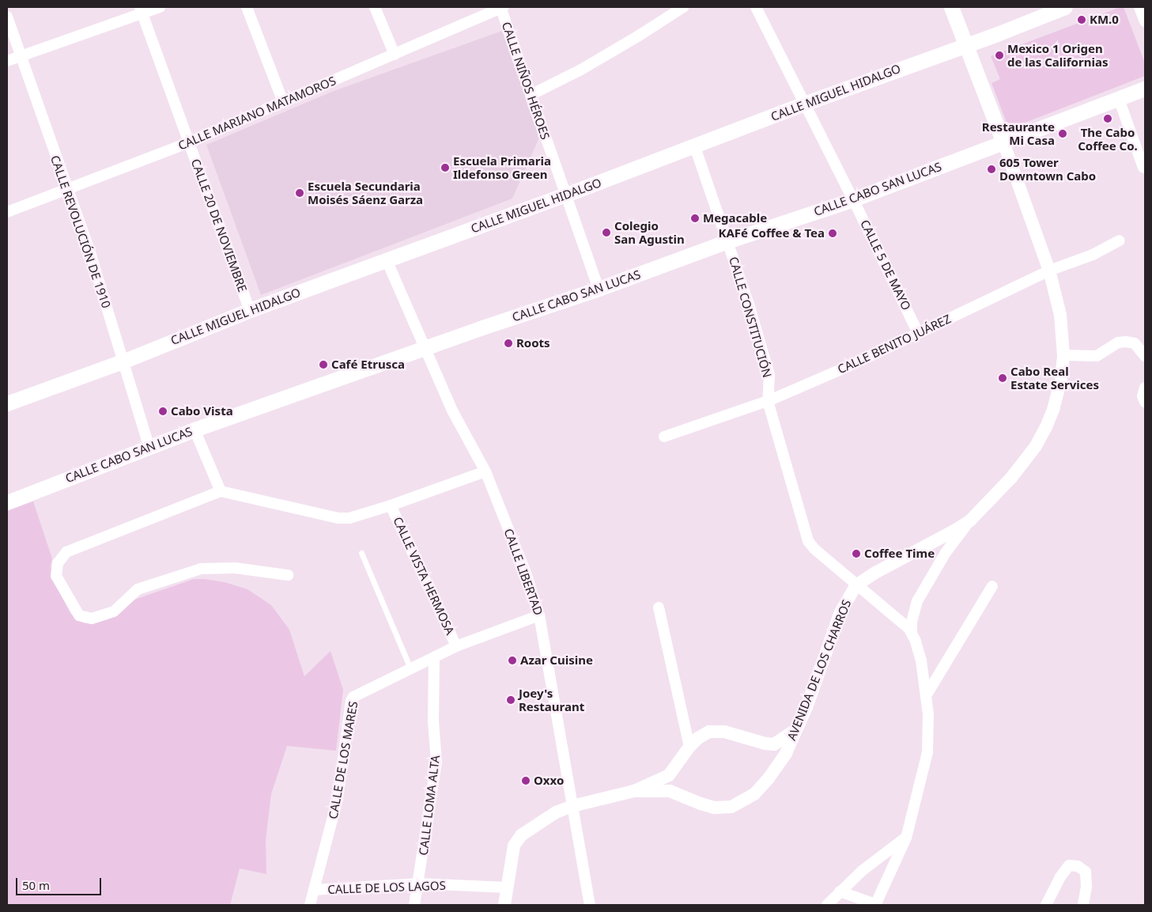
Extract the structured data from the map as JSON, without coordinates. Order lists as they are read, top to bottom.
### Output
{
  "streets": {
    "main road": ["CALLE MIGUEL HIDALGO", "CALLE CABO SAN LUCAS"],
    "street": [
      "CALLE NIÑOS HÉROES",
      "CALLE MARIANO MATAMOROS",
      "CALLE 20 DE NOVIEMBRE",
      "CALLE REVOLUCIÓN DE 1910",
      "CALLE 5 DE MAYO",
      "CALLE CONSTITUCIÓN",
      "CALLE BENITO JUÁREZ",
      "CALLE LIBERTAD",
      "CALLE VISTA HERMOSA",
      "AVENIDA DE LOS CHARROS",
      "CALLE DE LOS MARES",
      "CALLE LOMA ALTA",
      "CALLE DE LOS LAGOS"
    ]
  },
  "crossings": [
    ["CALLE NIÑOS HÉROES", "CALLE MIGUEL HIDALGO"],
    ["CALLE NIÑOS HÉROES", "CALLE MARIANO MATAMOROS"],
    ["CALLE NIÑOS HÉROES", "CALLE CABO SAN LUCAS"],
    ["CALLE MIGUEL HIDALGO", "CALLE 20 DE NOVIEMBRE"],
    ["CALLE MIGUEL HIDALGO", "CALLE REVOLUCIÓN DE 1910"],
    ["CALLE MIGUEL HIDALGO", "CALLE 5 DE MAYO"],
    ["CALLE MIGUEL HIDALGO", "CALLE CONSTITUCIÓN"],
    ["CALLE MIGUEL HIDALGO", "CALLE LIBERTAD"],
    ["CALLE MARIANO MATAMOROS", "CALLE 20 DE NOVIEMBRE"],
    ["CALLE MARIANO MATAMOROS", "CALLE REVOLUCIÓN DE 1910"],
    ["CALLE CABO SAN LUCAS", "CALLE REVOLUCIÓN DE 1910"],
    ["CALLE CABO SAN LUCAS", "CALLE 5 DE MAYO"],
    ["CALLE CABO SAN LUCAS", "CALLE CONSTITUCIÓN"],
    ["CALLE CABO SAN LUCAS", "CALLE LIBERTAD"],
    ["CALLE CABO SAN LUCAS", "AVENIDA DE LOS CHARROS"],
    ["CALLE 5 DE MAYO", "CALLE BENITO JUÁREZ"],
    ["CALLE CONSTITUCIÓN", "CALLE BENITO JUÁREZ"],
    ["CALLE CONSTITUCIÓN", "AVENIDA DE LOS CHARROS"],
    ["CALLE BENITO JUÁREZ", "AVENIDA DE LOS CHARROS"],
    ["CALLE LIBERTAD", "AVENIDA DE LOS CHARROS"],
    ["CALLE LIBERTAD", "CALLE DE LOS MARES"],
    ["CALLE VISTA HERMOSA", "CALLE DE LOS MARES"],
    ["AVENIDA DE LOS CHARROS", "CALLE DE LOS LAGOS"],
    ["CALLE DE LOS MARES", "CALLE LOMA ALTA"],
    ["CALLE DE LOS MARES", "CALLE DE LOS LAGOS"],
    ["CALLE LOMA ALTA", "CALLE DE LOS LAGOS"]
  ],
  "places": [
    "KM.0",
    "Mexico 1 Origen de las Californias",
    "The Cabo Coffee Co.",
    "Restaurante Mi Casa",
    "Escuela Primaria Ildefonso Green",
    "605 Tower Downtown Cabo",
    "Escuela Secundaria Moisés Sáenz Garza",
    "Megacable",
    "Colegio San Agustin",
    "KAFé Coffee & Tea",
    "Roots",
    "Café Etrusca",
    "Cabo Real Estate Services",
    "Cabo Vista",
    "Coffee Time",
    "Azar Cuisine",
    "Joey's Restaurant",
    "Oxxo"
  ],
  "scale_bar": "50 m"
}
